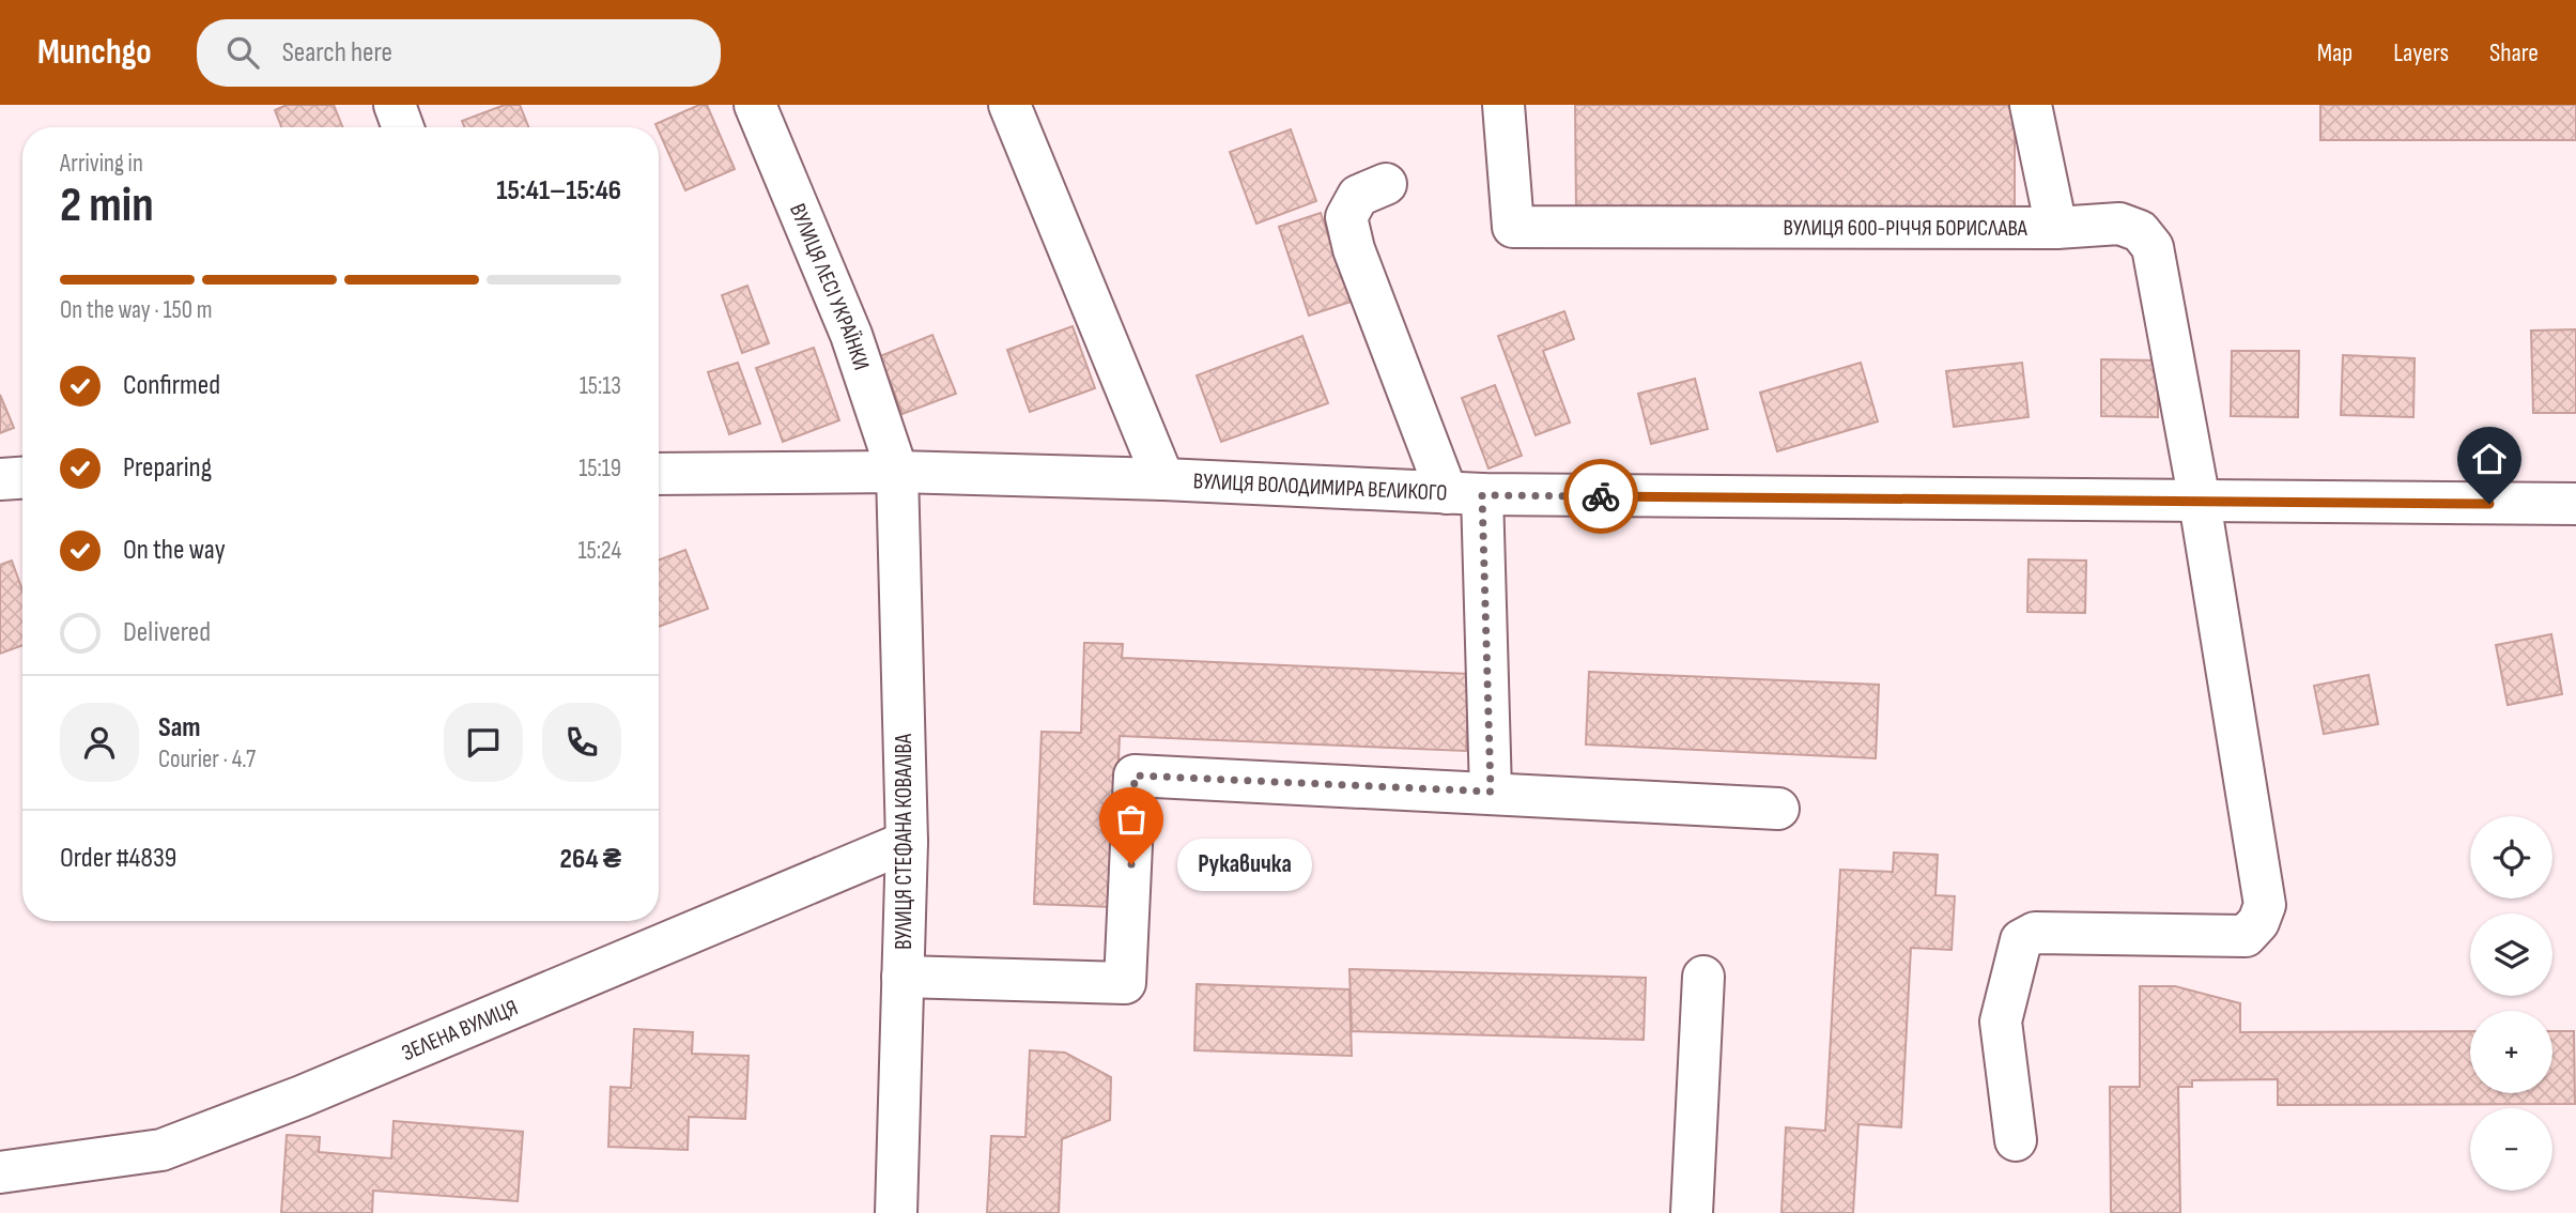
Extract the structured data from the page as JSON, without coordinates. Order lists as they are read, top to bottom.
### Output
{
  "streets": {
    "street": [
      "ВУЛИЦЯ 600-РІЧЧЯ БОРИСЛАВА",
      "ВУЛИЦЯ ЛЕСІ УКРАЇНКИ",
      "ВУЛИЦЯ ВОЛОДИМИРА ВЕЛИКОГО",
      "ВУЛИЦЯ СТЕФАНА КОВАЛІВА",
      "ЗЕЛЕНА ВУЛИЦЯ"
    ]
  },
  "crossings": [
    ["ВУЛИЦЯ 600-РІЧЧЯ БОРИСЛАВА", "ВУЛИЦЯ ВОЛОДИМИРА ВЕЛИКОГО"],
    ["ВУЛИЦЯ ЛЕСІ УКРАЇНКИ", "ВУЛИЦЯ ВОЛОДИМИРА ВЕЛИКОГО"],
    ["ВУЛИЦЯ ЛЕСІ УКРАЇНКИ", "ВУЛИЦЯ СТЕФАНА КОВАЛІВА"],
    ["ВУЛИЦЯ ВОЛОДИМИРА ВЕЛИКОГО", "ВУЛИЦЯ СТЕФАНА КОВАЛІВА"],
    ["ВУЛИЦЯ СТЕФАНА КОВАЛІВА", "ЗЕЛЕНА ВУЛИЦЯ"]
  ],
  "places": ["Рукавичка"],
  "page": {
    "header": "Munchgo",
    "search": "Search here",
    "nav": ["Map", "Layers", "Share"],
    "heading": ["2 min", "Arriving in", "15:41–15:46"],
    "panel": [
      "Sam",
      "Courier · 4.7",
      "Order #4839",
      "264 ₴"
    ],
    "bar": "On the way · 150 m",
    "list": [
      ["Confirmed", "15:13"],
      ["Preparing", "15:19"],
      ["On the way", "15:24"],
      "Delivered"
    ],
    "map_buttons": ["+", "−"],
    "bubble": "Рукавичка"
  }
}
